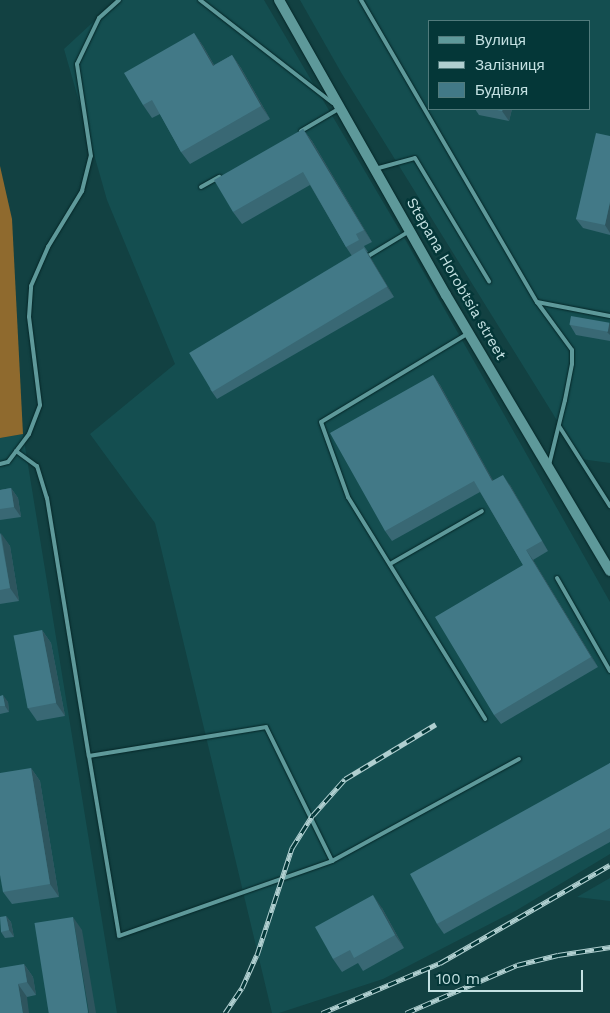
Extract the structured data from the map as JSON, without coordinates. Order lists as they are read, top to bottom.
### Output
{
  "streets": {
    "main road": ["Stepana Horobtsia street"]
  },
  "legend": ["Вулиця", "Залізниця", "Будівля"],
  "scale_bar": "100 m"
}
